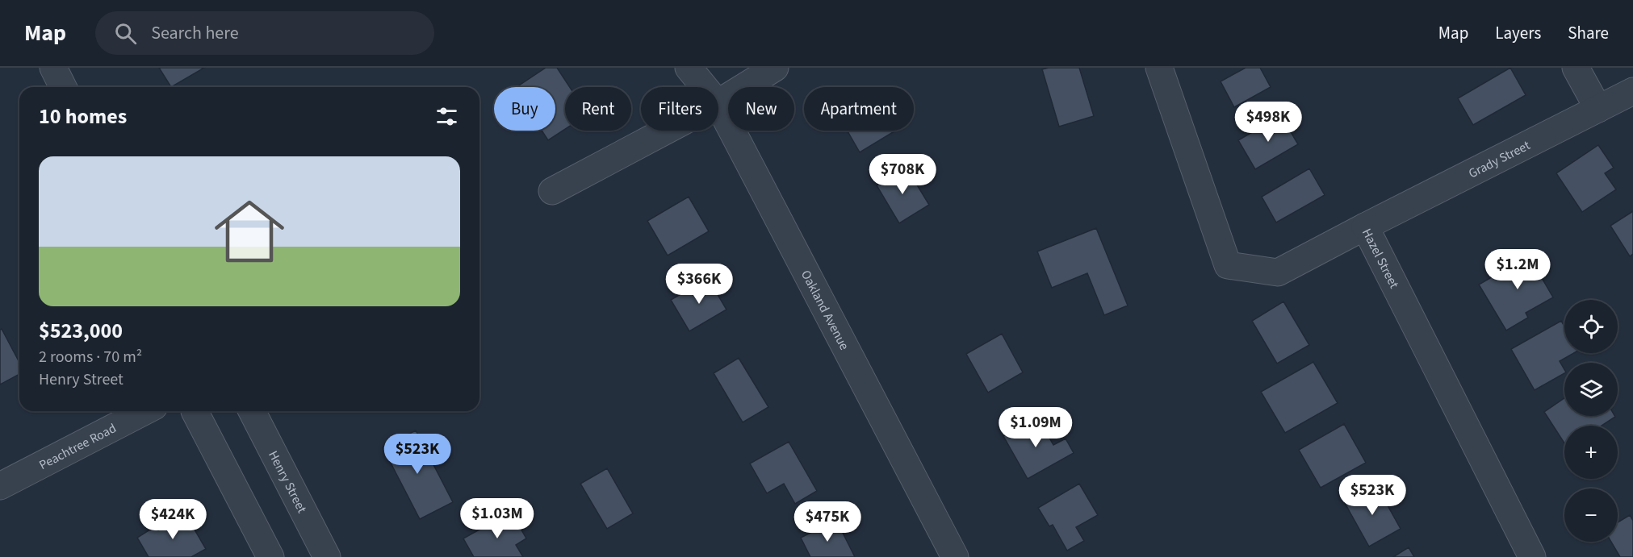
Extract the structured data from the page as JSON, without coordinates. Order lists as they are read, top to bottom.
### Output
{
  "streets": {
    "street": [
      "Grady Street",
      "Hazel Street",
      "Oakland Avenue",
      "Peachtree Road",
      "Henry Street"
    ]
  },
  "crossings": [
    ["Grady Street", "Hazel Street"]
  ],
  "page": {
    "header": "Map",
    "search": "Search here",
    "nav": ["Map", "Layers", "Share"],
    "chip": [
      "Buy",
      "Rent",
      "Filters",
      "New",
      "Apartment"
    ],
    "heading": "10 homes",
    "price": [
      "$498K",
      "$708K",
      "$1.2M",
      "$366K",
      "$1.09M",
      "$523K",
      "$523K",
      "$1.03M",
      "$424K",
      "$475K"
    ],
    "list": [
      {
        "name": "$523,000",
        "note": "2 rooms · 70 m² · Henry Street"
      }
    ],
    "map_buttons": ["+", "−"]
  }
}
